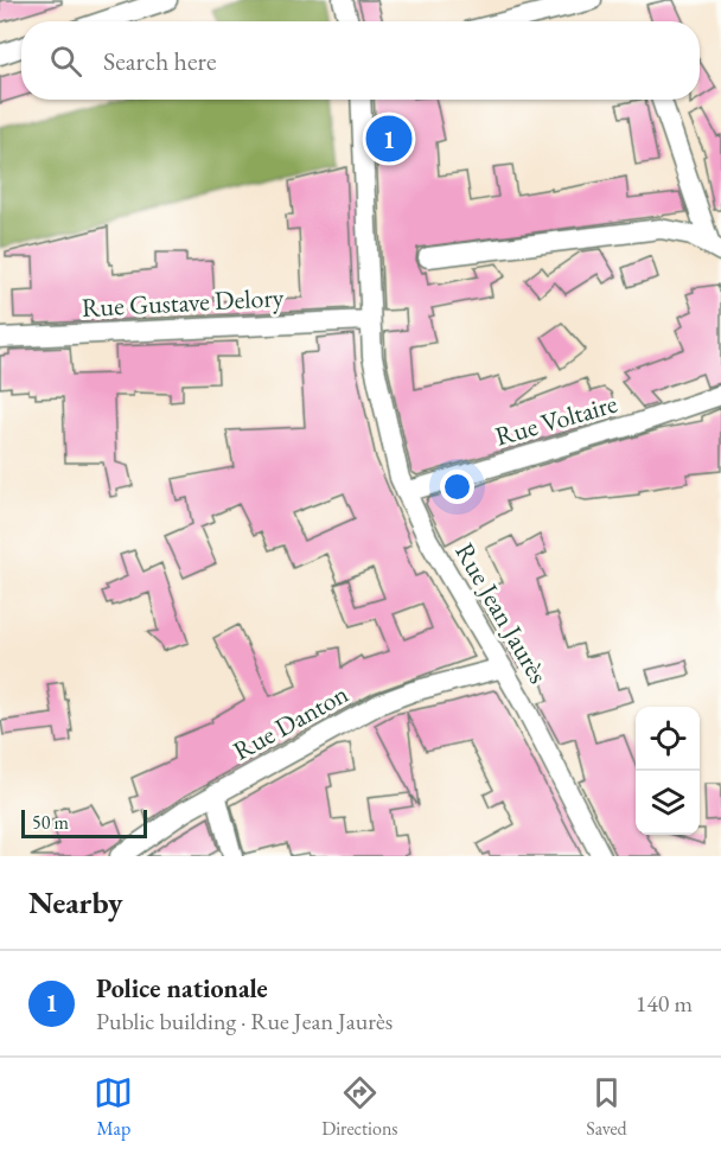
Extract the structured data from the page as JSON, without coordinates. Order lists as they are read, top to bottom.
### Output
{
  "streets": {
    "street": [
      "Rue Gustave Delory",
      "Rue Voltaire",
      "Rue Jean Jaurès",
      "Rue Danton"
    ]
  },
  "crossings": [
    ["Rue Gustave Delory", "Rue Jean Jaurès"],
    ["Rue Voltaire", "Rue Jean Jaurès"],
    ["Rue Jean Jaurès", "Rue Danton"]
  ],
  "scale_bar": "50 m",
  "page": {
    "search": "Search here",
    "pins": "1",
    "scale": "50 m",
    "heading": "Nearby",
    "list": [
      {
        "mark": "1",
        "name": "Police nationale",
        "note": "Public building · Rue Jean Jaurès",
        "value": "140 m"
      }
    ],
    "nav": ["Map", "Directions", "Saved"]
  }
}
